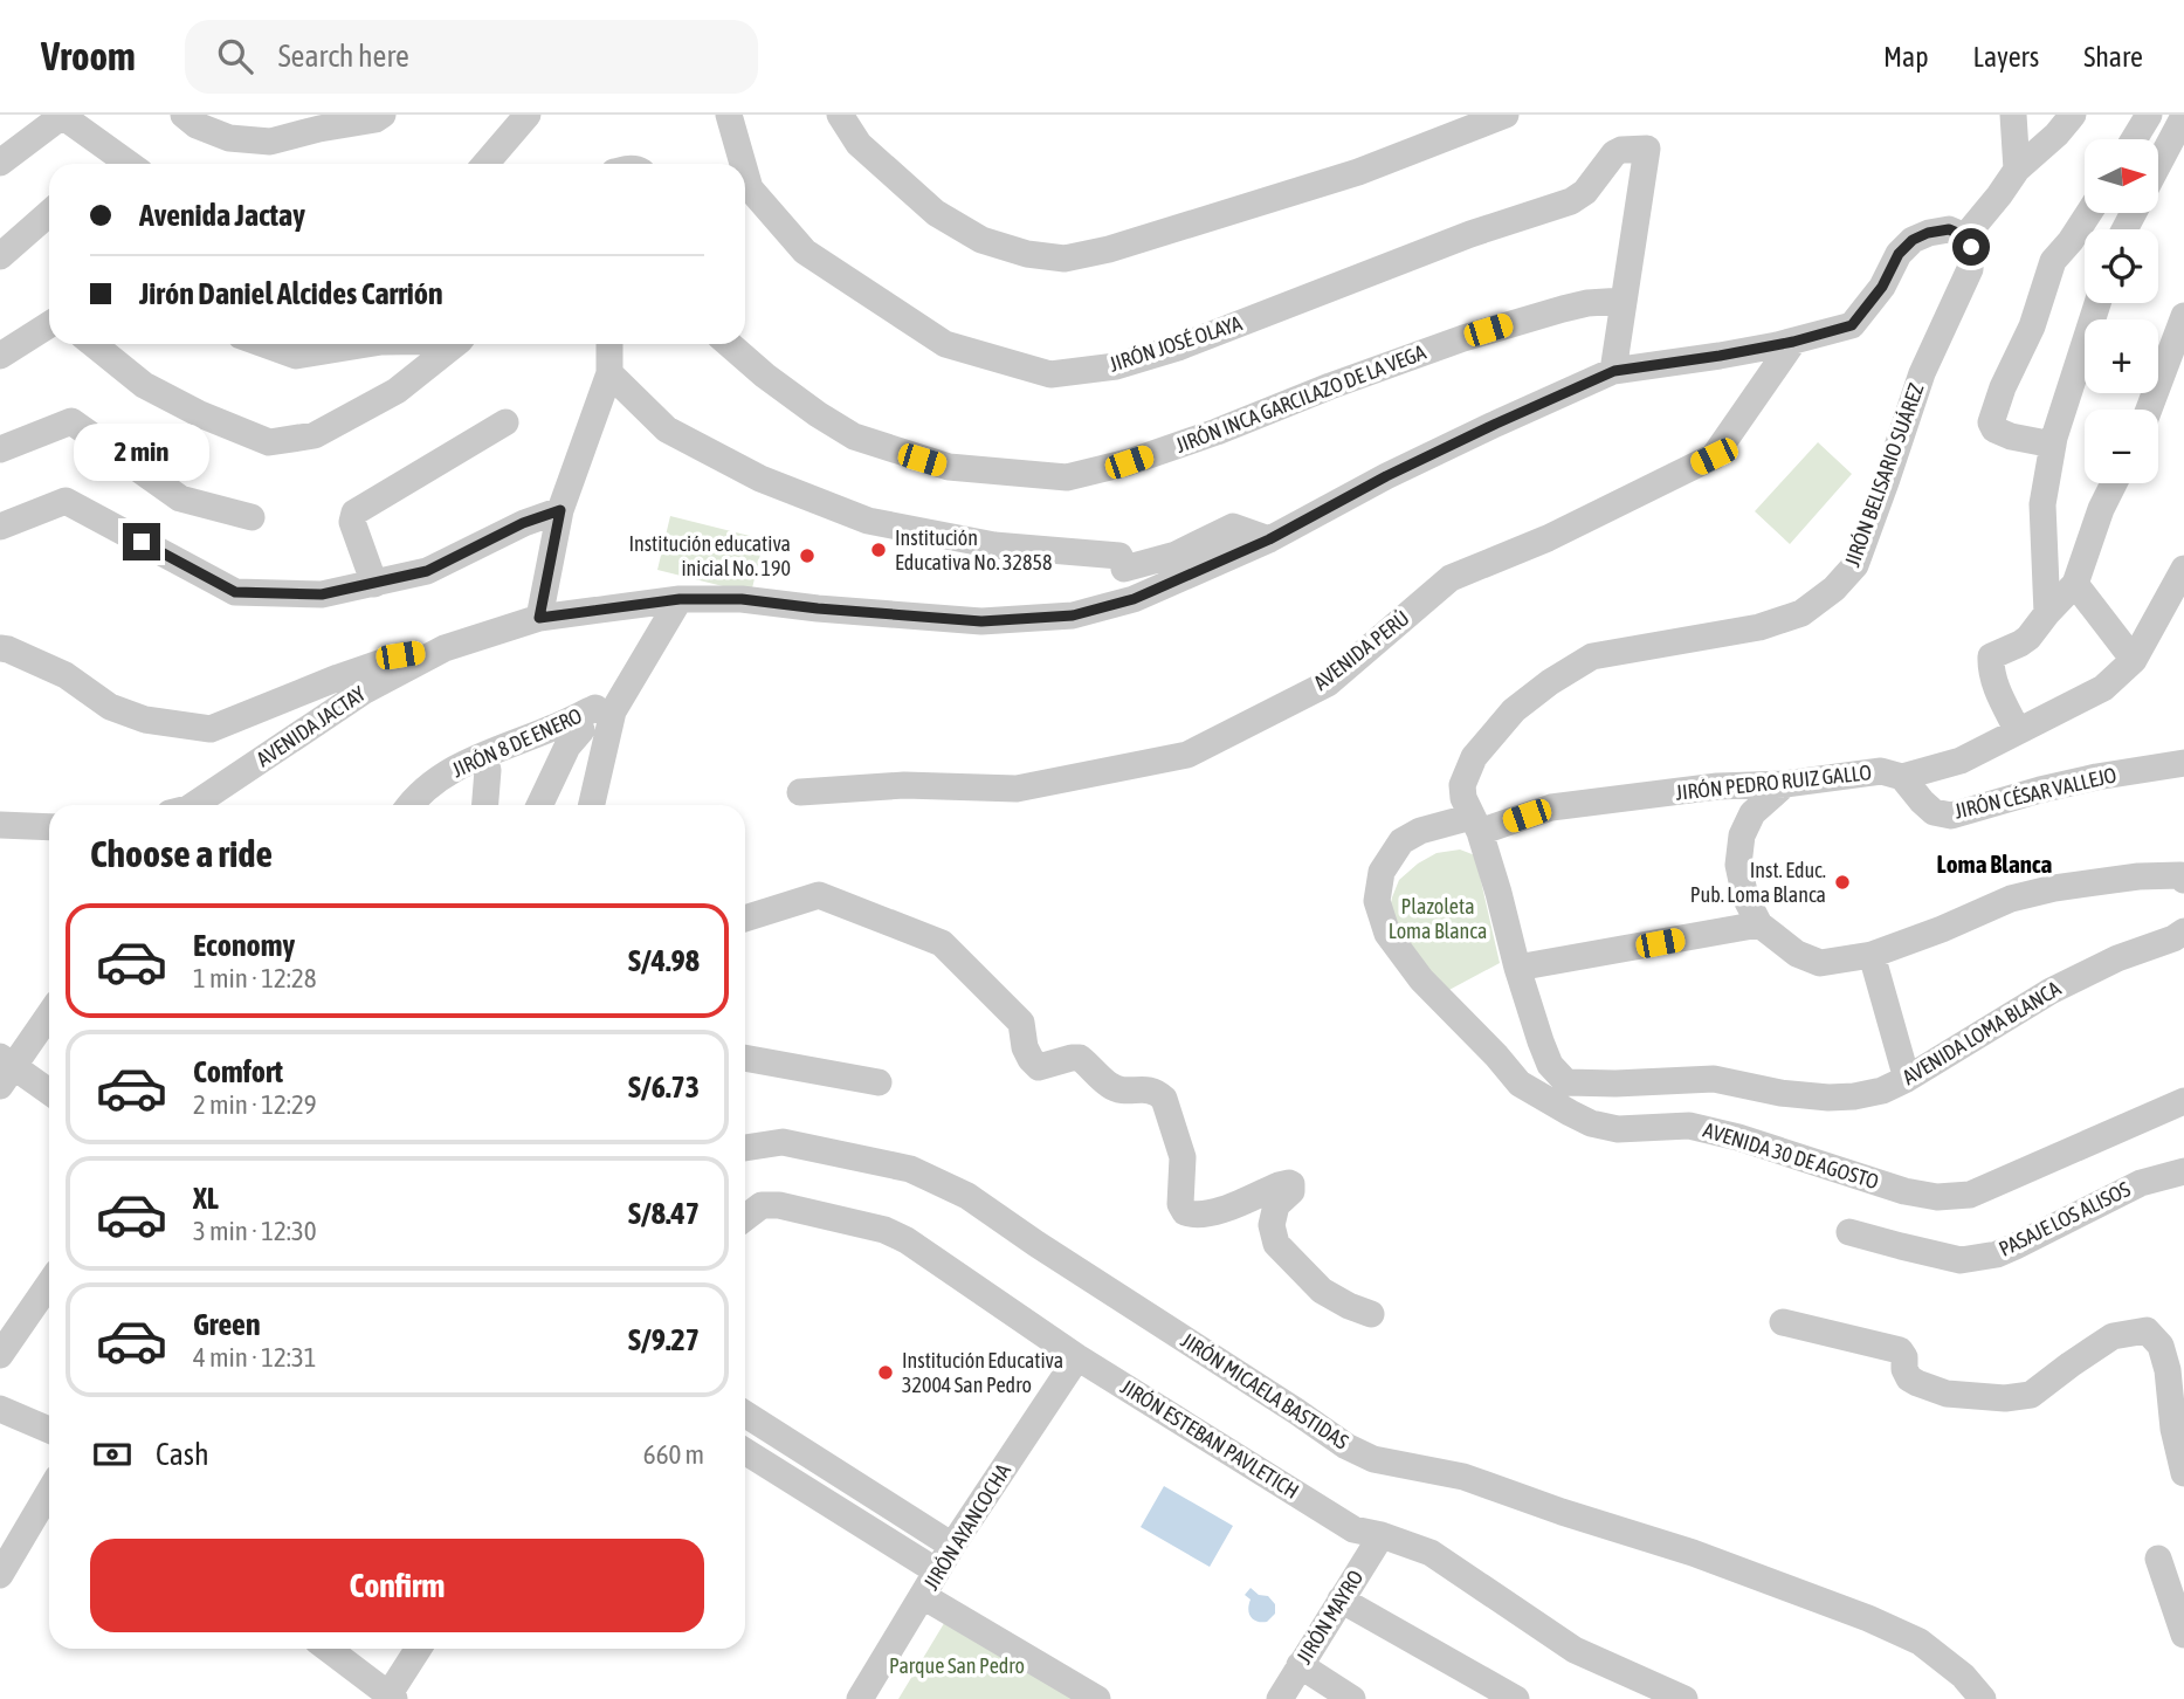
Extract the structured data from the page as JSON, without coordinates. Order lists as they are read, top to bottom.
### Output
{
  "streets": {
    "street": [
      "JIRÓN JOSÉ OLAYA",
      "JIRÓN INCA GARCILAZO DE LA VEGA",
      "JIRÓN BELISARIO SUÁREZ",
      "AVENIDA PERÚ",
      "AVENIDA JACTAY",
      "JIRÓN 8 DE ENERO",
      "JIRÓN PEDRO RUIZ GALLO",
      "JIRÓN CÉSAR VALLEJO",
      "AVENIDA LOMA BLANCA",
      "AVENIDA 30 DE AGOSTO",
      "PASAJE LOS ALISOS",
      "JIRÓN MICAELA BASTIDAS",
      "JIRÓN ESTEBAN PAVLETICH",
      "JIRÓN AYANCOCHA",
      "JIRÓN MAYRO"
    ]
  },
  "crossings": [
    ["JIRÓN JOSÉ OLAYA", "JIRÓN INCA GARCILAZO DE LA VEGA"],
    ["JIRÓN BELISARIO SUÁREZ", "AVENIDA JACTAY"],
    ["JIRÓN BELISARIO SUÁREZ", "JIRÓN PEDRO RUIZ GALLO"],
    ["JIRÓN BELISARIO SUÁREZ", "AVENIDA LOMA BLANCA"],
    ["JIRÓN BELISARIO SUÁREZ", "AVENIDA 30 DE AGOSTO"],
    ["AVENIDA PERÚ", "AVENIDA JACTAY"],
    ["JIRÓN PEDRO RUIZ GALLO", "JIRÓN CÉSAR VALLEJO"],
    ["JIRÓN PEDRO RUIZ GALLO", "AVENIDA LOMA BLANCA"],
    ["JIRÓN PEDRO RUIZ GALLO", "AVENIDA 30 DE AGOSTO"],
    ["AVENIDA LOMA BLANCA", "AVENIDA 30 DE AGOSTO"],
    ["JIRÓN ESTEBAN PAVLETICH", "JIRÓN AYANCOCHA"],
    ["JIRÓN ESTEBAN PAVLETICH", "JIRÓN MAYRO"]
  ],
  "districts": ["Loma Blanca"],
  "parks": ["Plazoleta Loma Blanca", "Parque San Pedro"],
  "places": [
    "Institución Educativa No. 32858",
    "Institución educativa inicial No. 190",
    "Inst. Educ. Pub. Loma Blanca",
    "Institución Educativa 32004 San Pedro"
  ],
  "north": "right",
  "page": {
    "header": "Vroom",
    "search": "Search here",
    "nav": ["Map", "Layers", "Share"],
    "map_buttons": ["+", "−"],
    "banner": ["Avenida Jactay", "Jirón Daniel Alcides Carrión"],
    "bubble": "2 min",
    "heading": "Choose a ride",
    "list": [
      {
        "name": "Economy",
        "note": "1 min · 12:28",
        "value": "S/4.98"
      },
      {
        "name": "Comfort",
        "note": "2 min · 12:29",
        "value": "S/6.73"
      },
      {
        "name": "XL",
        "note": "3 min · 12:30",
        "value": "S/8.47"
      },
      {
        "name": "Green",
        "note": "4 min · 12:31",
        "value": "S/9.27"
      }
    ],
    "pay": ["Cash", "660 m"],
    "buttons": "Confirm"
  }
}
